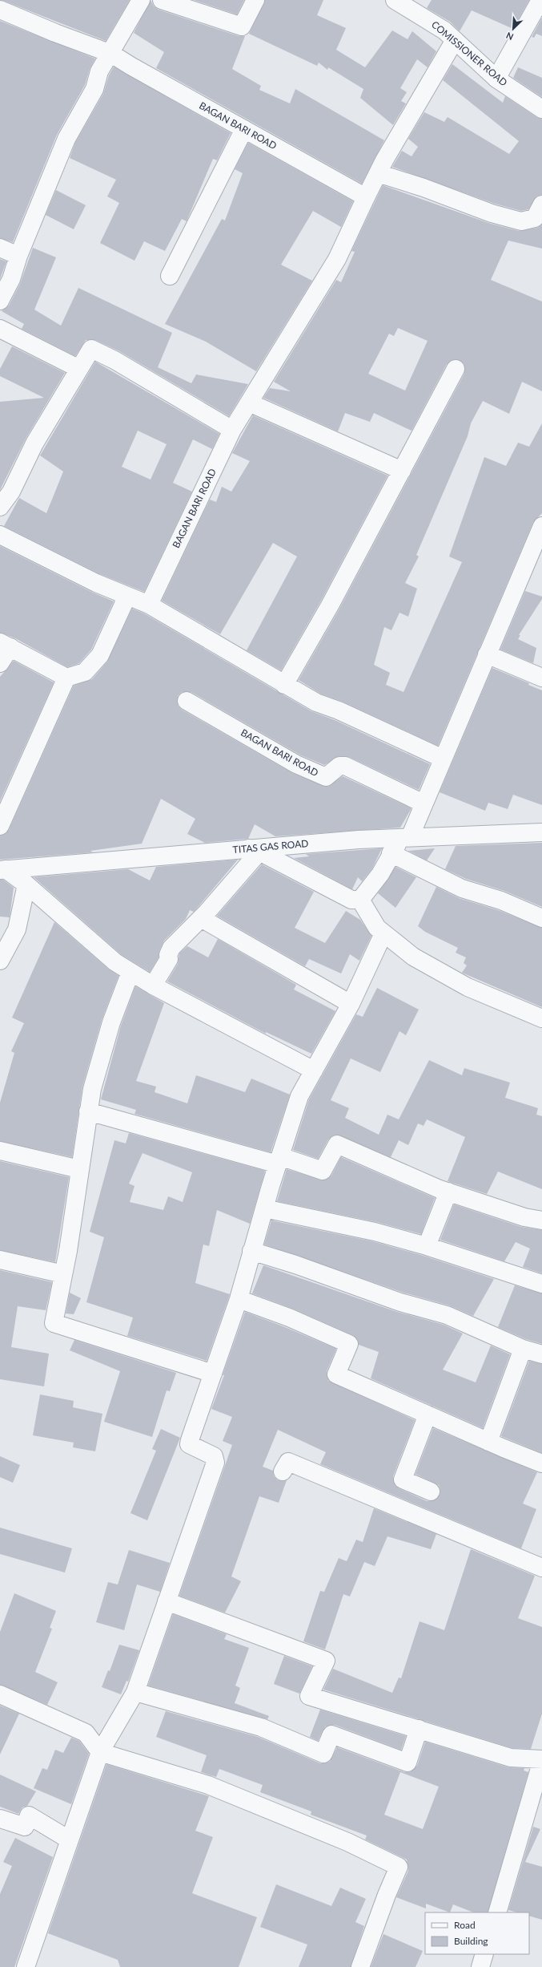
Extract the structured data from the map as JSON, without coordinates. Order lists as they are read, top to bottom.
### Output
{
  "streets": {
    "street": ["COMISSIONER ROAD", "BAGAN BARI ROAD", "TITAS GAS ROAD"]
  },
  "crossings": [
    ["COMISSIONER ROAD", "BAGAN BARI ROAD"]
  ],
  "legend": ["Road", "Building"],
  "north": "bottom left"
}
